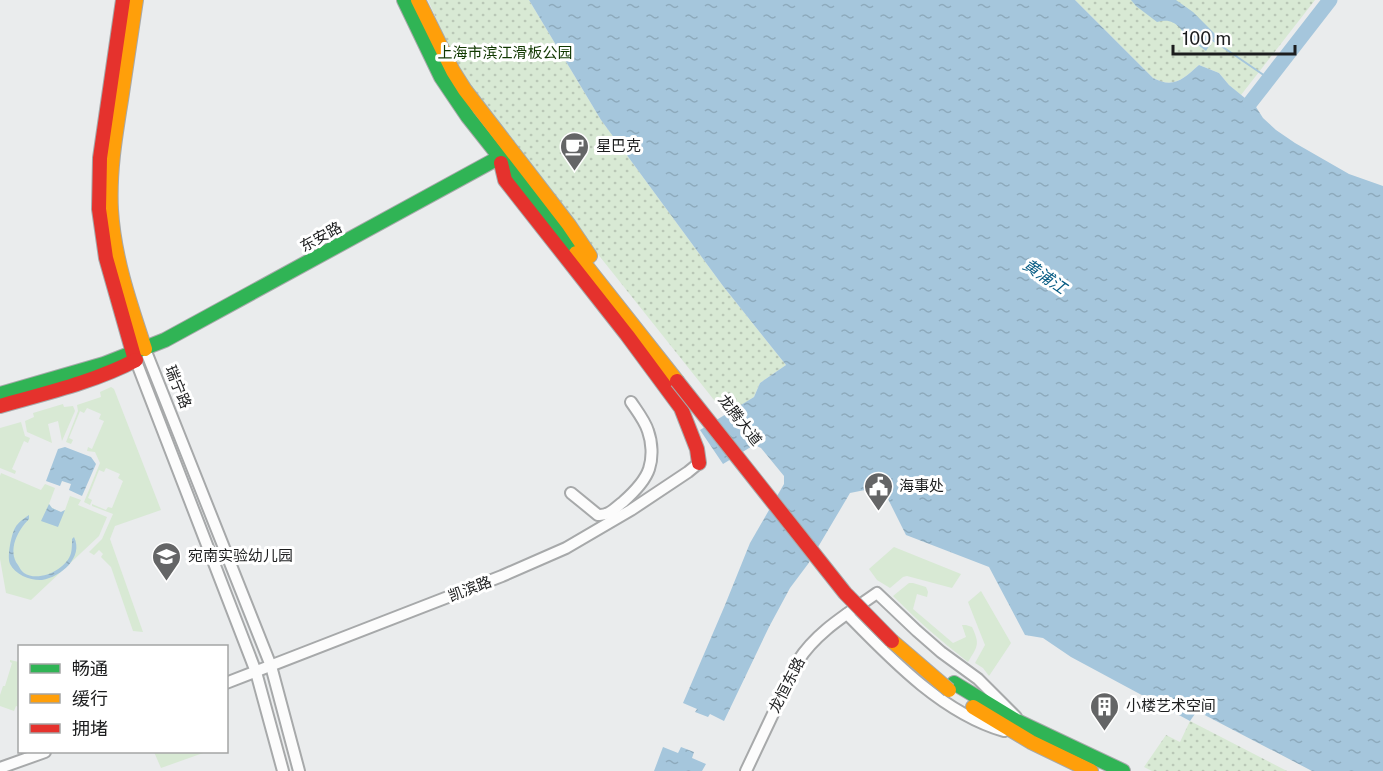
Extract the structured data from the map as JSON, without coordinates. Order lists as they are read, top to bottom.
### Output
{
  "streets": {
    "street": [
      "东安路",
      "瑞宁路",
      "龙腾大道",
      "凯滨路",
      "龙恒东路"
    ]
  },
  "crossings": [
    ["东安路", "瑞宁路"],
    ["东安路", "龙腾大道"],
    ["瑞宁路", "凯滨路"],
    ["龙腾大道", "龙恒东路"]
  ],
  "water": ["黄浦江"],
  "parks": ["上海市滨江滑板公园"],
  "places": {
    "cafe": ["星巴克"],
    "public building": ["海事处"],
    "school or university": ["宛南实验幼儿园"],
    "building": ["小楼艺术空间"]
  },
  "legend": ["畅通", "缓行", "拥堵"],
  "scale_bar": "100 m"
}
